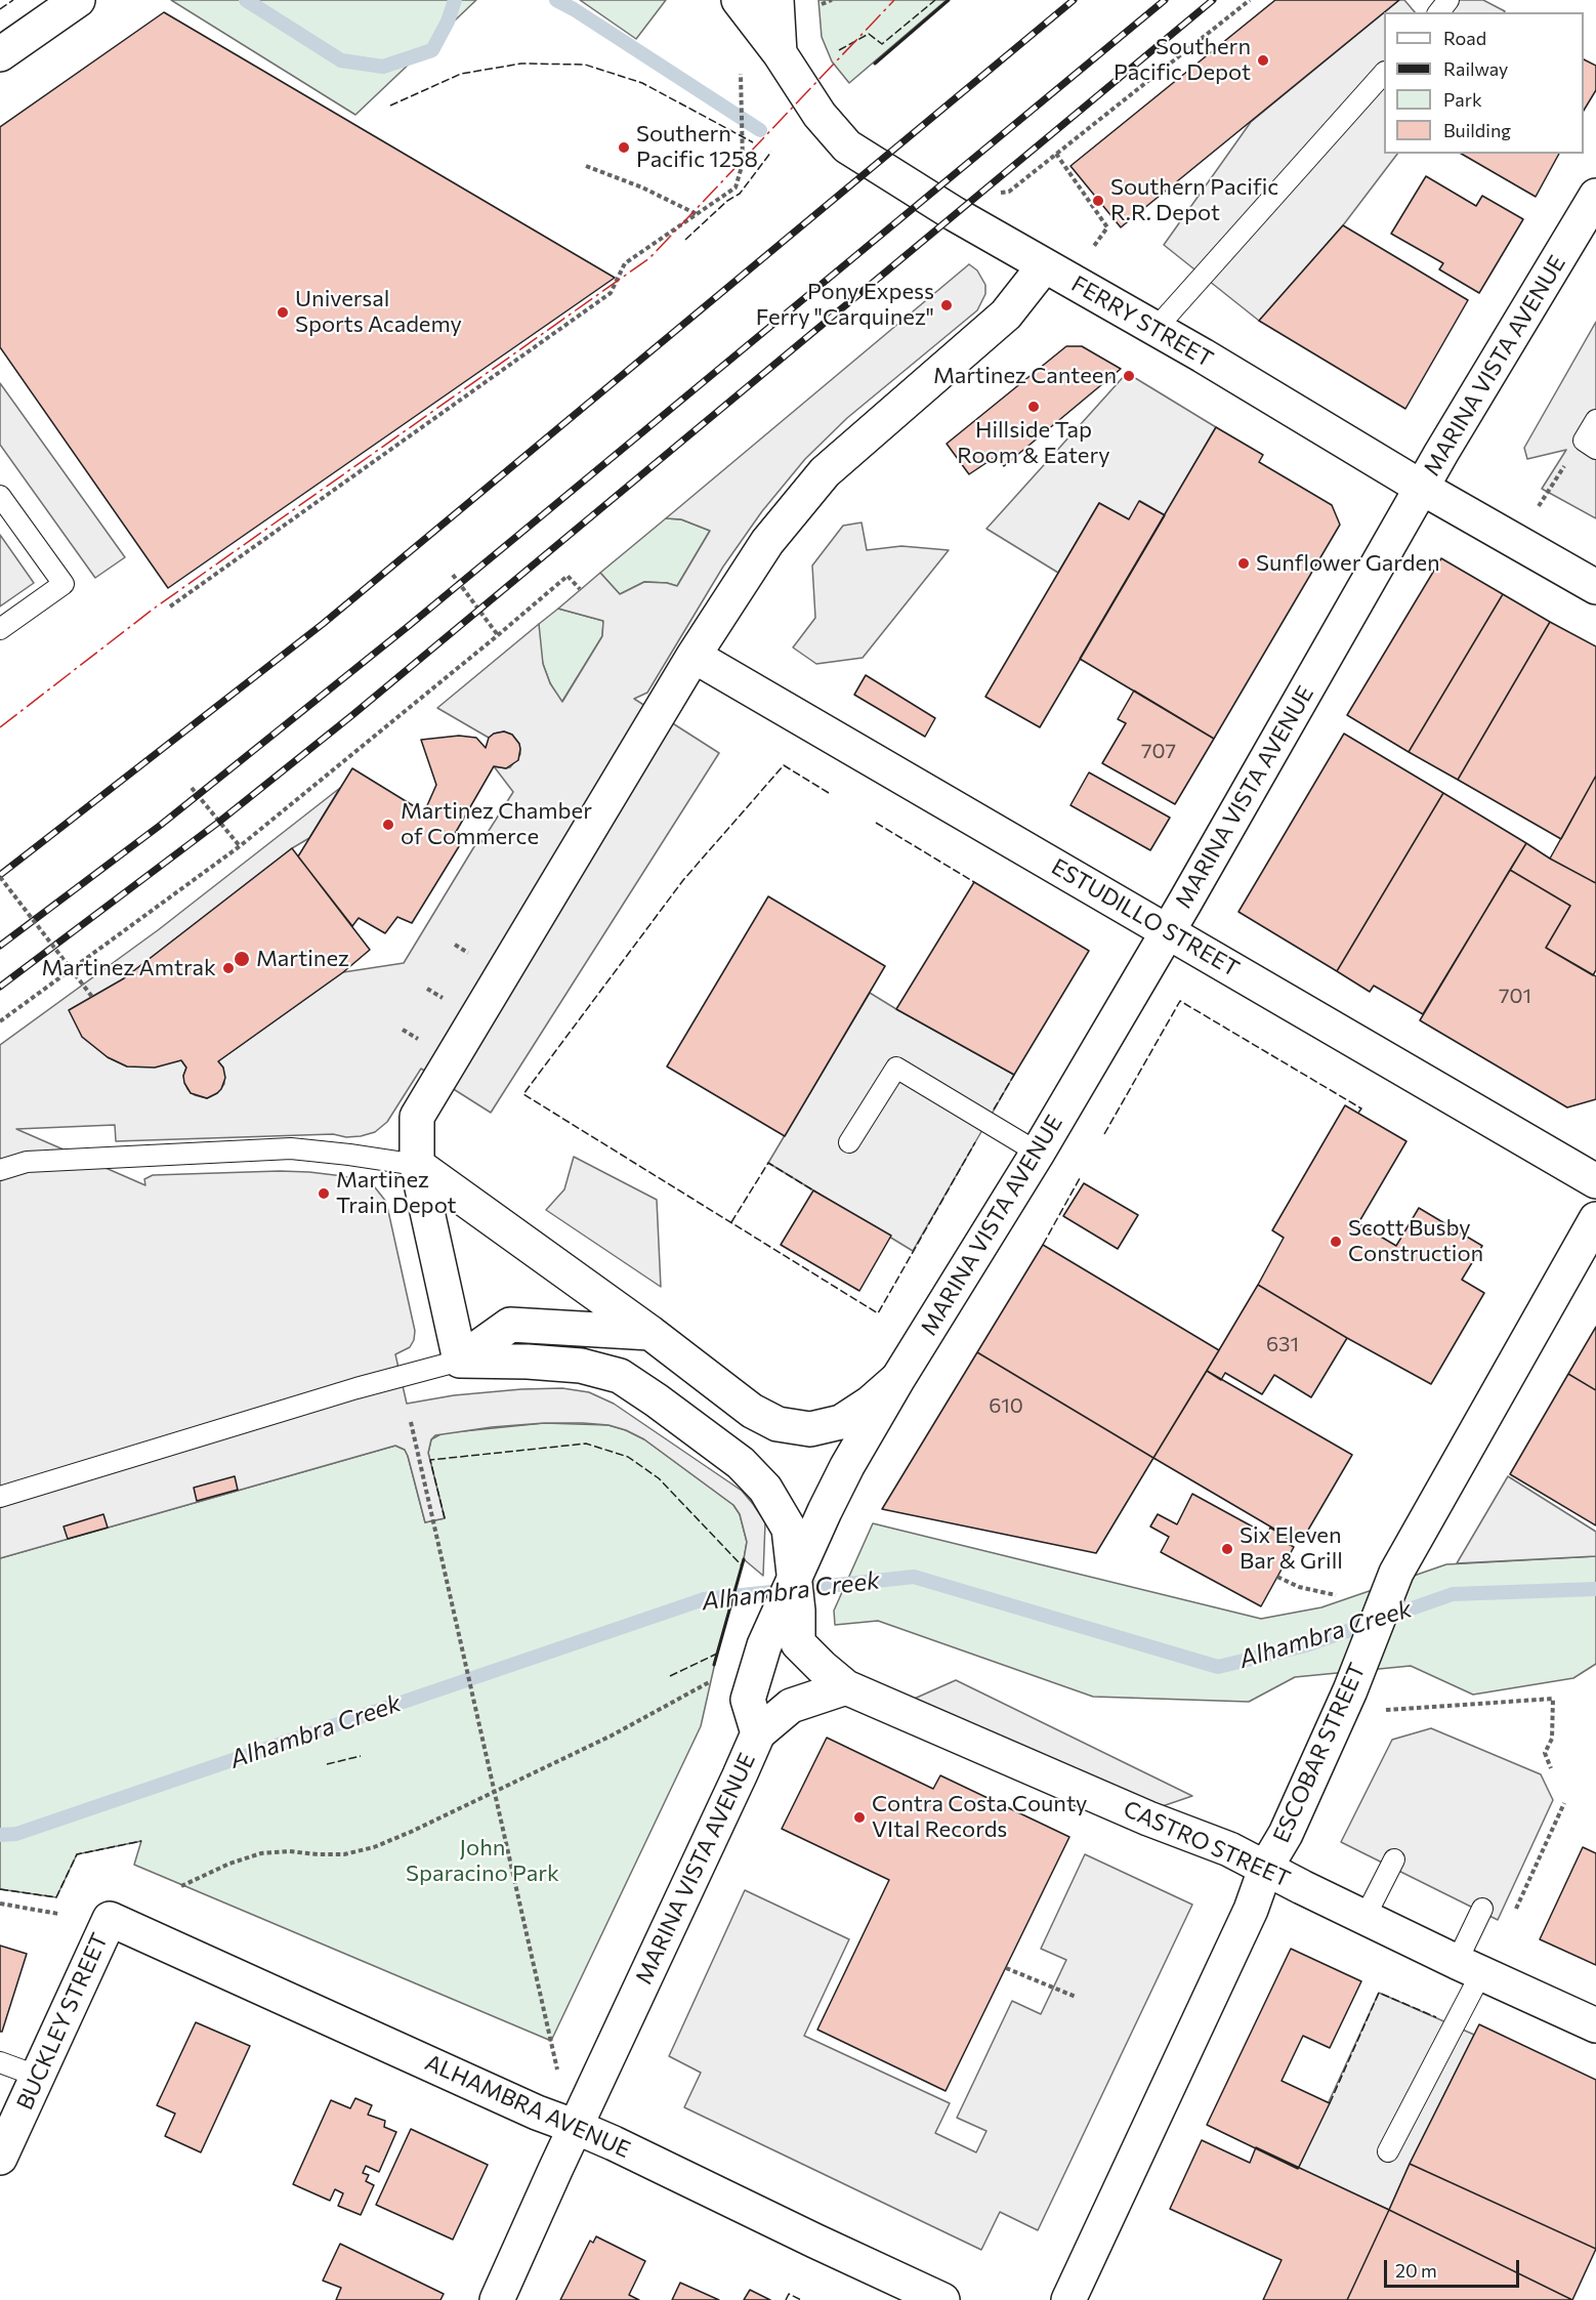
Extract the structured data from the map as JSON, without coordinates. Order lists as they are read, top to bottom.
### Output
{
  "streets": {
    "street": [
      "FERRY STREET",
      "MARINA VISTA AVENUE",
      "ESTUDILLO STREET",
      "ESCOBAR STREET",
      "CASTRO STREET",
      "BUCKLEY STREET",
      "ALHAMBRA AVENUE"
    ]
  },
  "crossings": [
    ["FERRY STREET", "MARINA VISTA AVENUE"],
    ["MARINA VISTA AVENUE", "ESTUDILLO STREET"],
    ["MARINA VISTA AVENUE", "CASTRO STREET"],
    ["MARINA VISTA AVENUE", "ALHAMBRA AVENUE"],
    ["ESCOBAR STREET", "CASTRO STREET"],
    ["BUCKLEY STREET", "ALHAMBRA AVENUE"]
  ],
  "water": ["Alhambra Creek"],
  "parks": ["John Sparacino Park"],
  "places": [
    "Southern Pacific Depot",
    "Southern Pacific 1258",
    "Southern Pacific R.R. Depot",
    "Pony Expess Ferry \"Carquinez\"",
    "Universal Sports Academy",
    "Martinez Canteen",
    "Hillside Tap Room & Eatery",
    "Sunflower Garden",
    "Martinez Chamber of Commerce",
    "Martinez",
    "Martinez Amtrak",
    "Martinez Train Depot",
    "Scott Busby Construction",
    "Six Eleven Bar & Grill",
    "Contra Costa County VItal Records"
  ],
  "house_numbers": [
    "707",
    "701",
    "631",
    "610"
  ],
  "legend": [
    "Road",
    "Railway",
    "Park",
    "Building"
  ],
  "scale_bar": "20 m"
}
